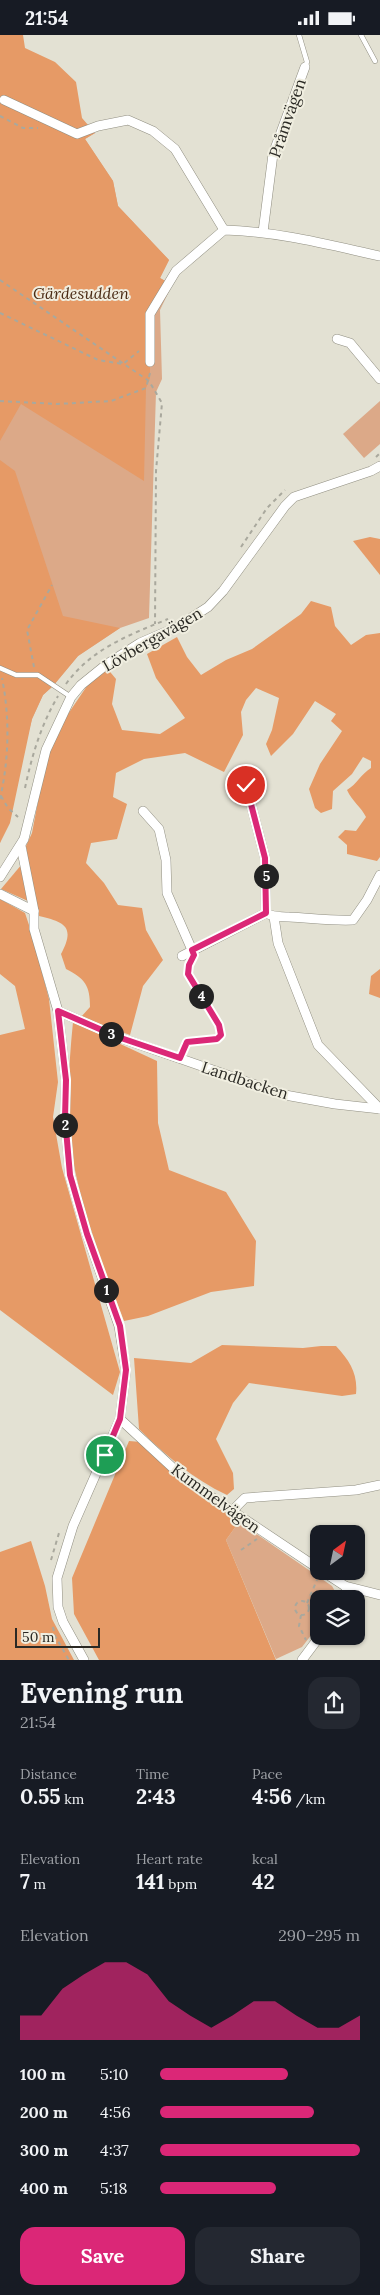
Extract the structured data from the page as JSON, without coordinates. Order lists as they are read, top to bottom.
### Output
{
  "streets": {
    "street": [
      "Pråmvägen",
      "Lövbergavägen",
      "Landbacken",
      "Kummelvägen"
    ]
  },
  "parks": ["Gärdesudden"],
  "scale_bar": "50 m",
  "north": "top right",
  "page": {
    "status": "21:54",
    "pins": [
      "5",
      "4",
      "3",
      "2",
      "1"
    ],
    "scale": "50 m",
    "heading": ["Evening run", "21:54"],
    "stats": [
      ["Distance", "0.55 km"],
      ["Time", "2:43"],
      ["Pace", "4:56 /km"],
      ["Elevation", "7 m"],
      ["Heart rate", "141 bpm"],
      ["kcal", "42"]
    ],
    "chart": ["Elevation", "290–295 m"],
    "list": [
      {
        "name": "100 m",
        "note": "5:10"
      },
      {
        "name": "200 m",
        "note": "4:56"
      },
      {
        "name": "300 m",
        "note": "4:37"
      },
      {
        "name": "400 m",
        "note": "5:18"
      }
    ],
    "buttons": ["Save", "Share"]
  }
}
